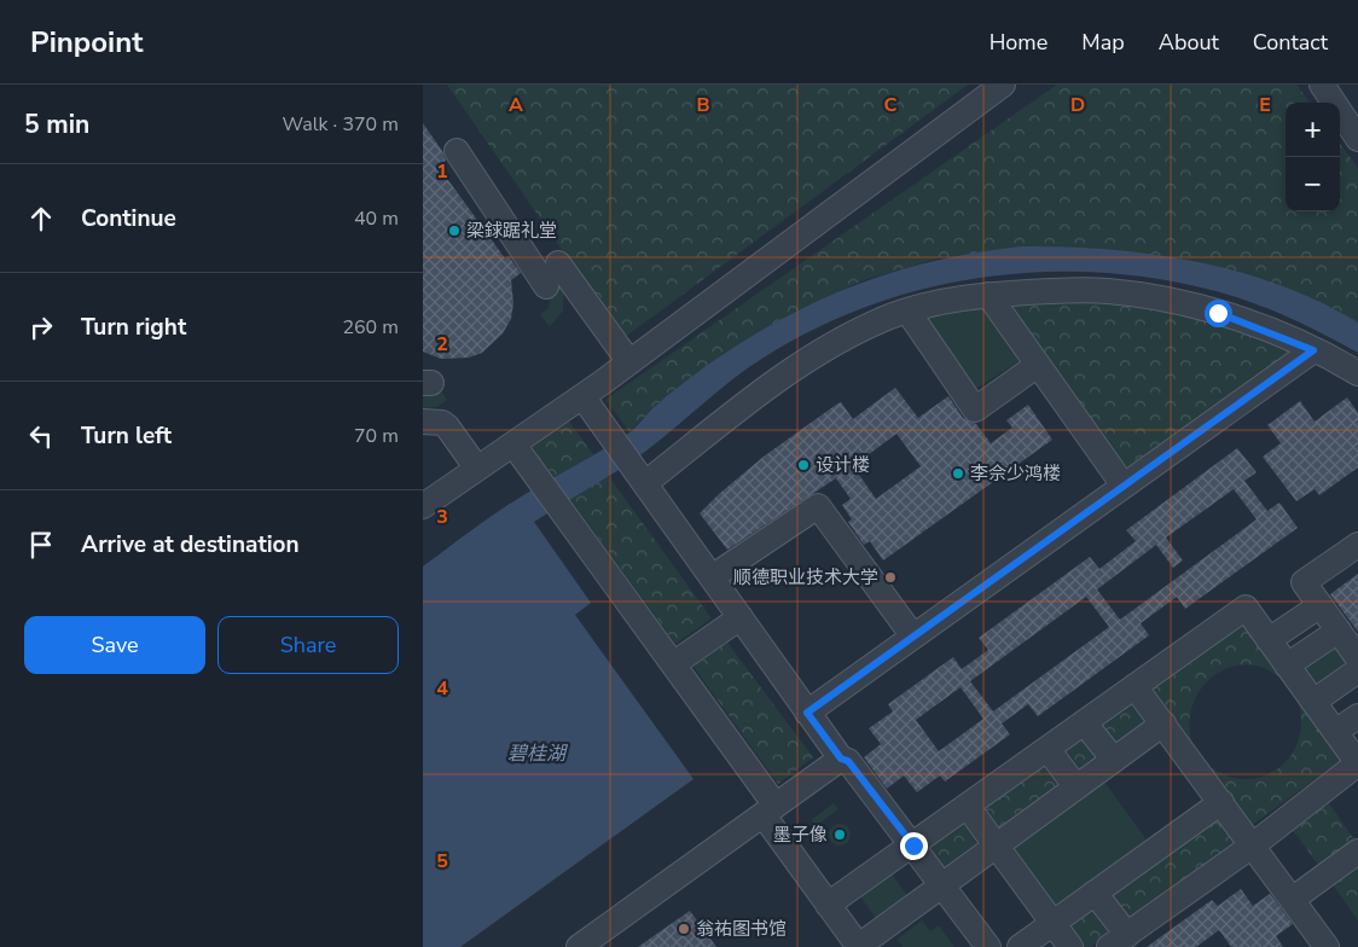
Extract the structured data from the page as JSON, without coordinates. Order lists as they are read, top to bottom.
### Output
{
  "water": ["碧桂湖"],
  "places": [
    "梁銶踞礼堂",
    "设计楼",
    "李佘少鸿楼",
    "顺德职业技术大学",
    "墨子像",
    "翁祐图书馆"
  ],
  "page": {
    "header": "Pinpoint",
    "nav": [
      "Home",
      "Map",
      "About",
      "Contact"
    ],
    "heading": ["5 min", "Walk · 370 m"],
    "map_buttons": ["+", "−"],
    "list": [
      ["Continue", "40 m"],
      ["Turn right", "260 m"],
      ["Turn left", "70 m"],
      "Arrive at destination"
    ],
    "buttons": ["Save", "Share"]
  },
  "grid": {
    "columns": [
      "A",
      "B",
      "C",
      "D",
      "E"
    ],
    "rows": [
      "1",
      "2",
      "3",
      "4",
      "5"
    ]
  }
}
